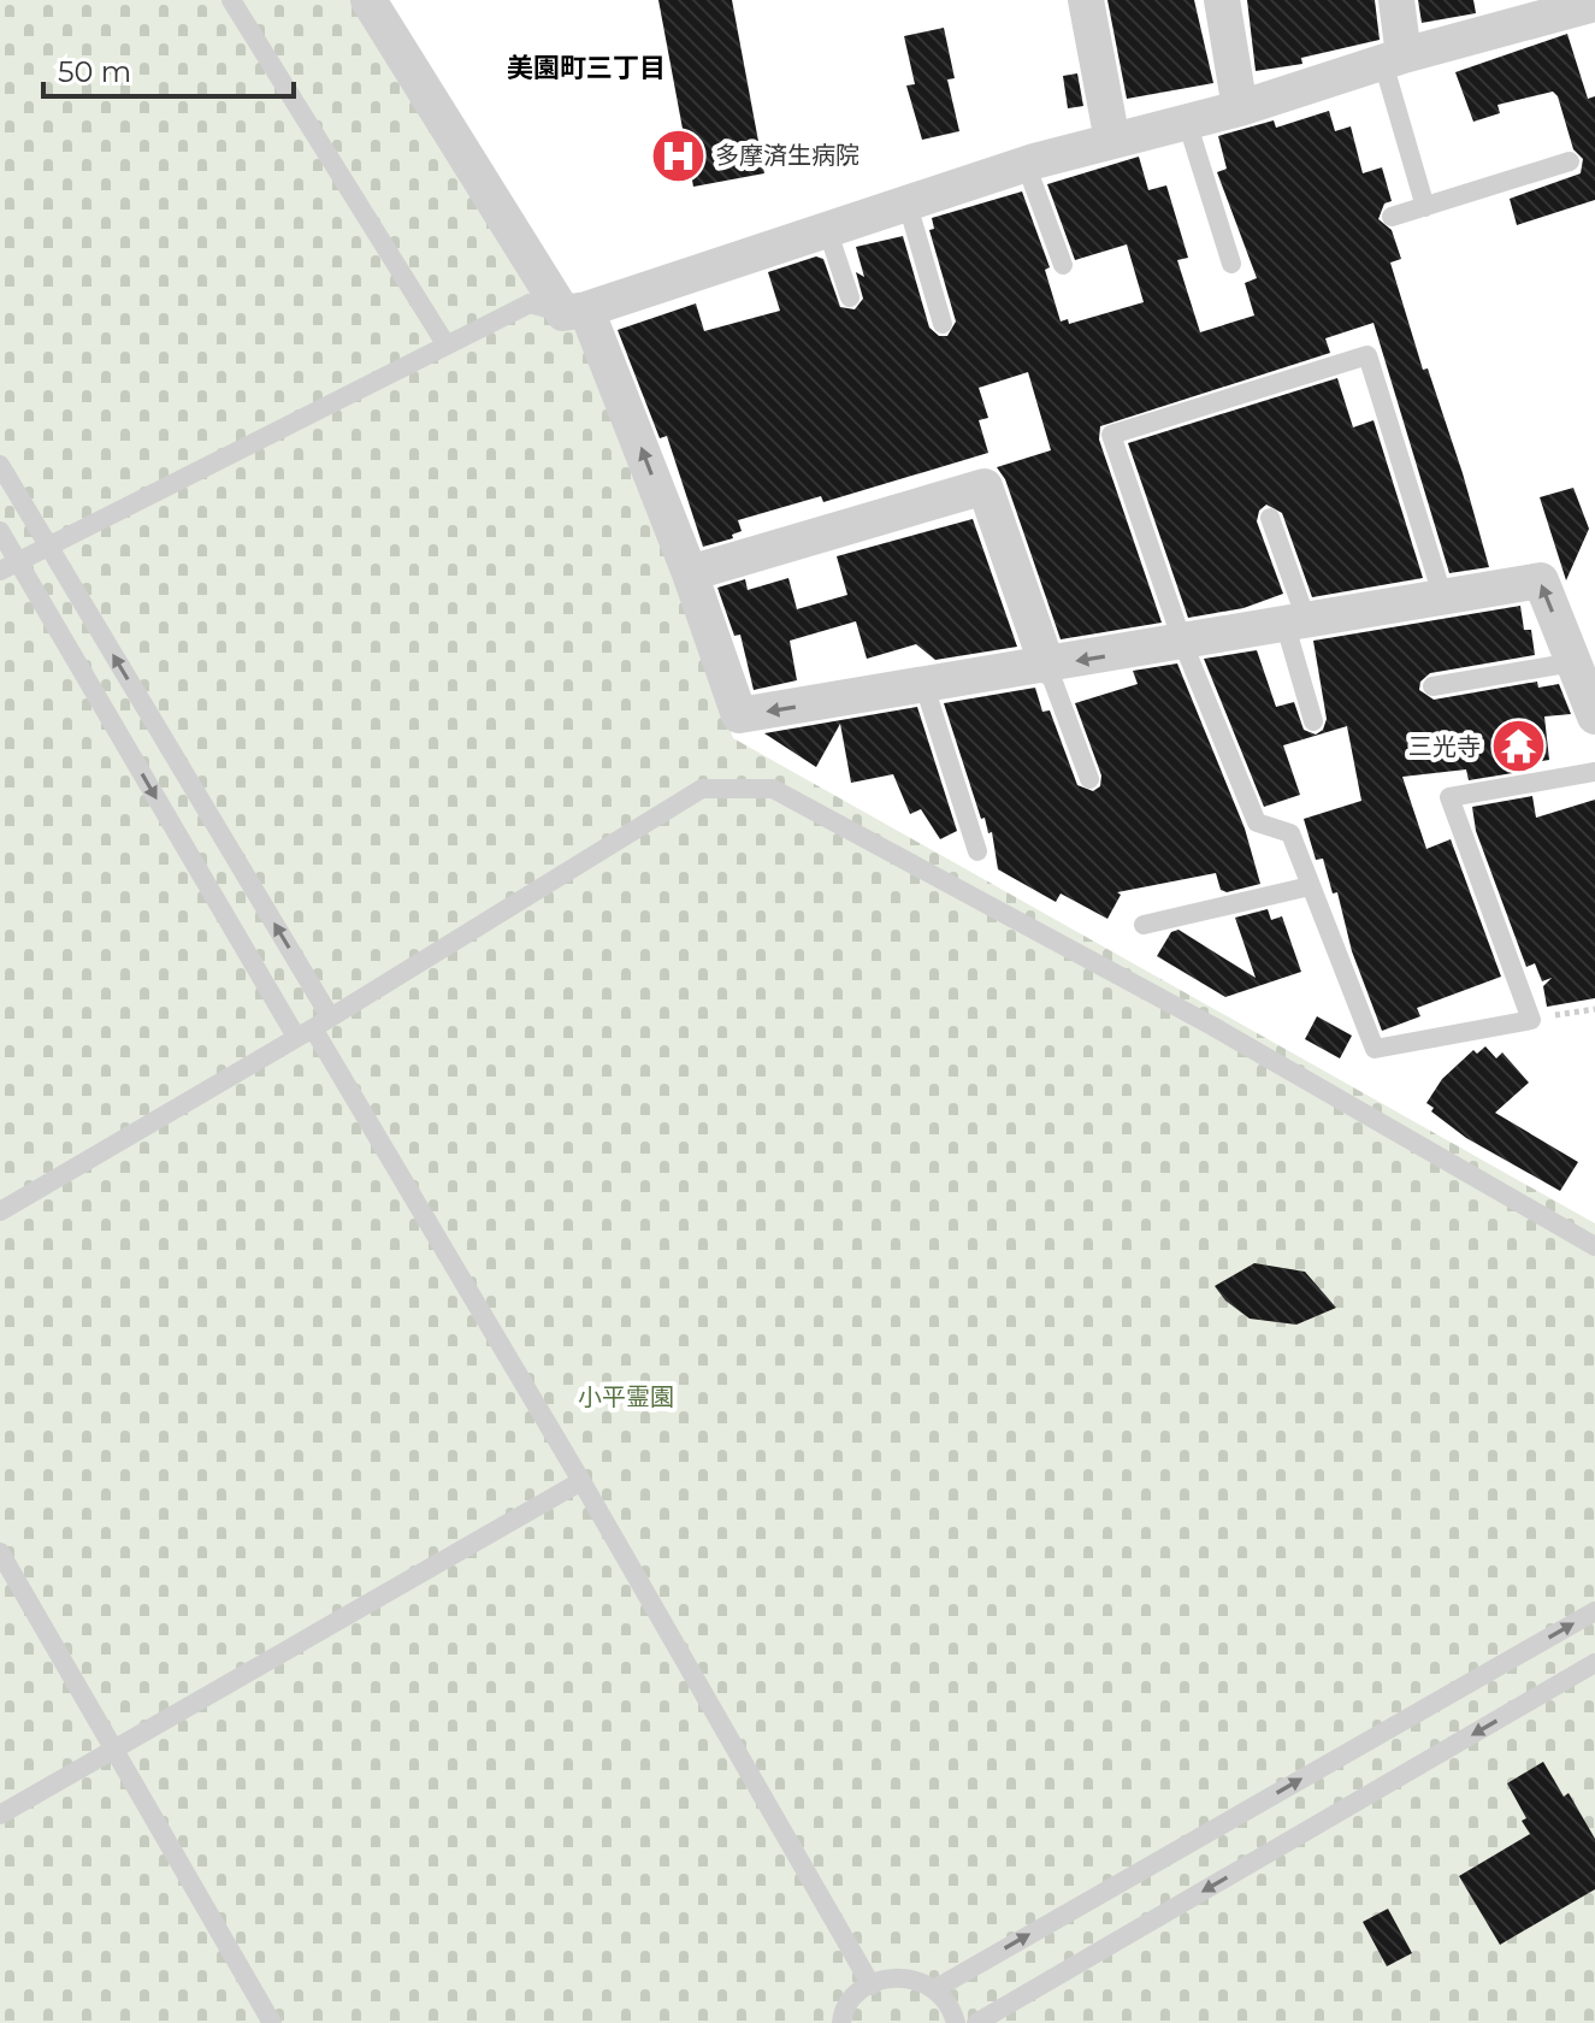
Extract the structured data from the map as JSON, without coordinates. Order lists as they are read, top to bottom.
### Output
{
  "districts": ["美園町三丁目"],
  "parks": ["小平霊園"],
  "places": {
    "hospital": ["多摩済生病院"],
    "temple": ["三光寺"]
  },
  "scale_bar": "50 m"
}
